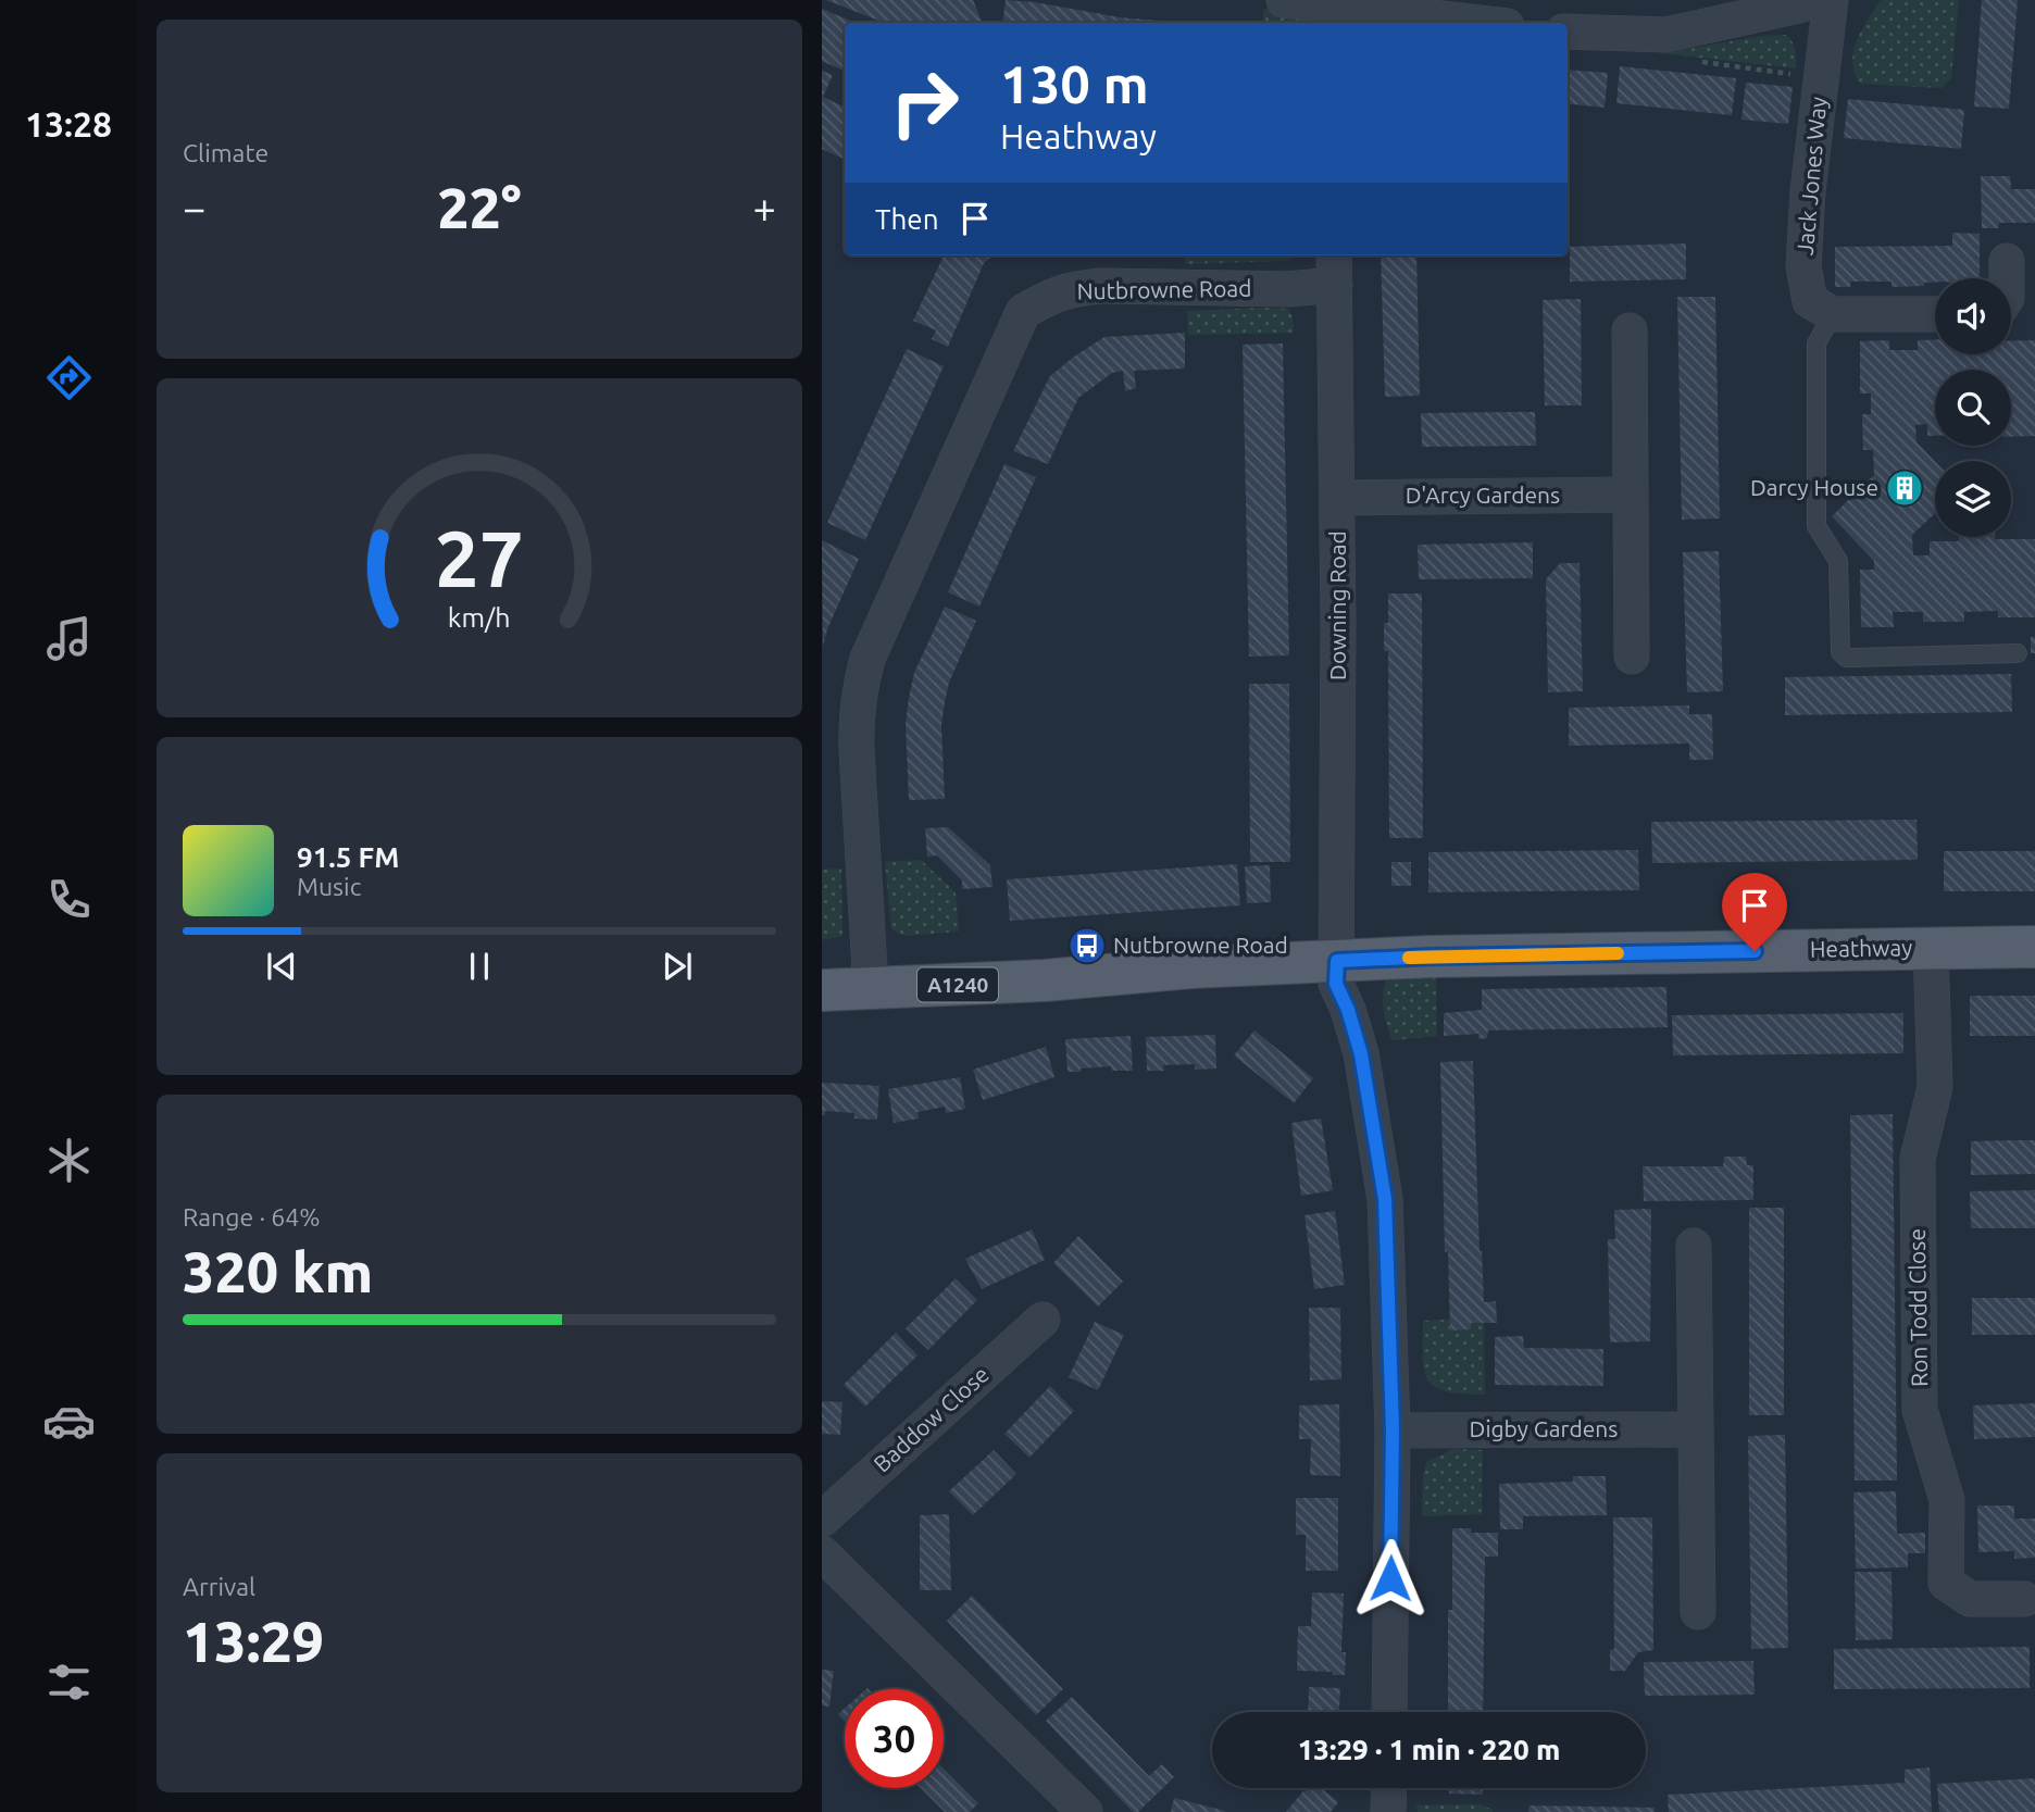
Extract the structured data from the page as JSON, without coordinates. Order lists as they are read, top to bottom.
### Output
{
  "streets": {
    "main road": ["Heathway", "A1240"],
    "street": [
      "Jack Jones Way",
      "Nutbrowne Road",
      "D'Arcy Gardens",
      "Downing Road",
      "Ron Todd Close",
      "Baddow Close",
      "Digby Gardens"
    ]
  },
  "crossings": [
    ["Nutbrowne Road", "Downing Road"],
    ["Nutbrowne Road", "Heathway"],
    ["D'Arcy Gardens", "Downing Road"],
    ["Downing Road", "Heathway"],
    ["Downing Road", "Digby Gardens"],
    ["Heathway", "Ron Todd Close"]
  ],
  "places": {
    "building": ["Darcy House"],
    "bus stop": ["Nutbrowne Road"]
  },
  "page": {
    "tabs": "13:28",
    "tile": [
      "Climate",
      ["Range · 64%", "320 km"],
      ["Arrival", "13:29"]
    ],
    "turn": ["130 m", "Heathway"],
    "heat": ["−", "22°", "+"],
    "then": "Then",
    "song": ["91.5 FM", "Music"],
    "limit": "30",
    "trip": "13:29 · 1 min · 220 m",
    "gauge": ["27", "km/h"]
  }
}
